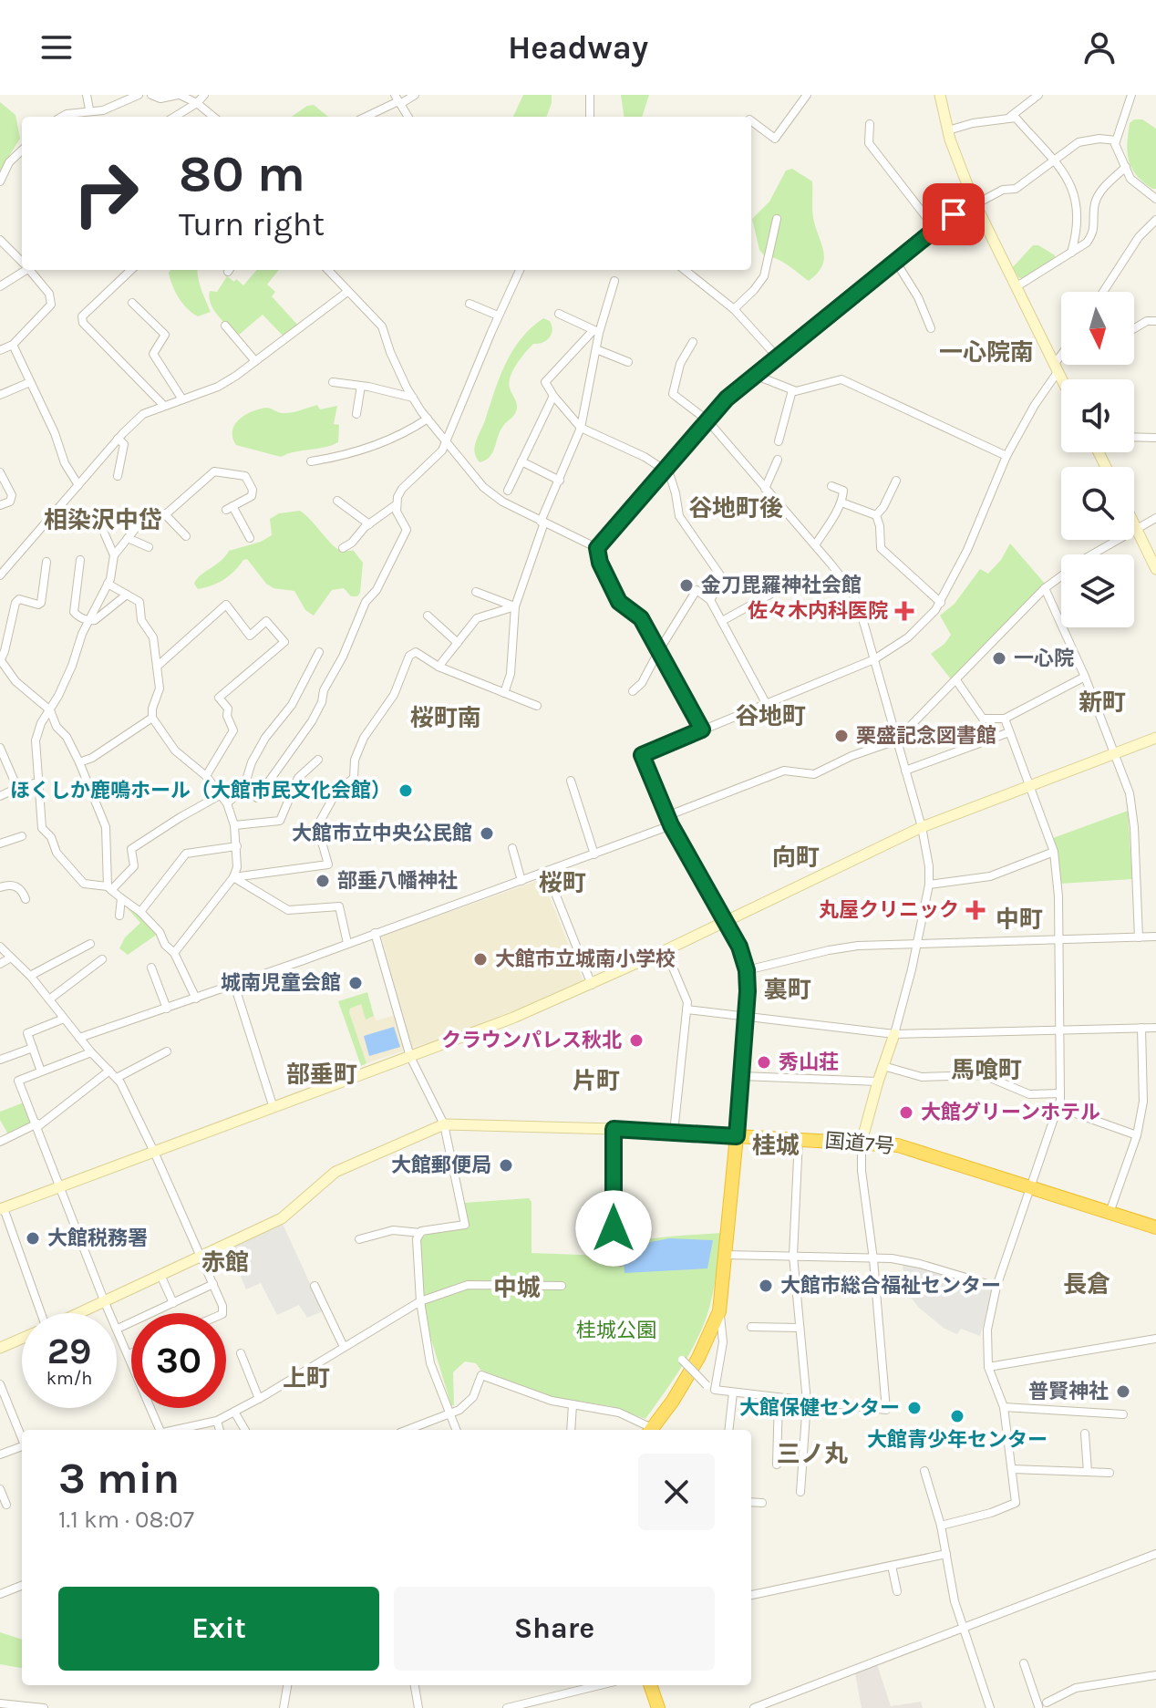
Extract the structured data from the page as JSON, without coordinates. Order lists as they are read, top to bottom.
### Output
{
  "streets": {
    "highway": ["国道7号"]
  },
  "districts": [
    "一心院南",
    "谷地町後",
    "相染沢中岱",
    "新町",
    "谷地町",
    "桜町南",
    "向町",
    "桜町",
    "中町",
    "裏町",
    "馬喰町",
    "部垂町",
    "片町",
    "桂城",
    "赤館",
    "長倉",
    "中城",
    "上町",
    "三ノ丸"
  ],
  "parks": ["桂城公園"],
  "places": {
    "other": [
      "金刀毘羅神社会館",
      "一心院",
      "栗盛記念図書館",
      "ほくしか鹿鳴ホール（大館市民文化会館）",
      "大館市立中央公民館",
      "部垂八幡神社",
      "大館市立城南小学校",
      "城南児童会館",
      "クラウンパレス秋北",
      "秀山荘",
      "大館グリーンホテル",
      "大館郵便局",
      "大館税務署",
      "大館市総合福祉センター",
      "普賢神社",
      "大館保健センター",
      "大館青少年センター"
    ],
    "health": ["佐々木内科医院", "丸屋クリニック"]
  },
  "north": "bottom",
  "page": {
    "header": "Headway",
    "turn": ["80 m", "Turn right"],
    "speed": "29 km/h",
    "limit": "30",
    "heading": ["3 min", "1.1 km · 08:07"],
    "buttons": ["Exit", "Share"]
  }
}
